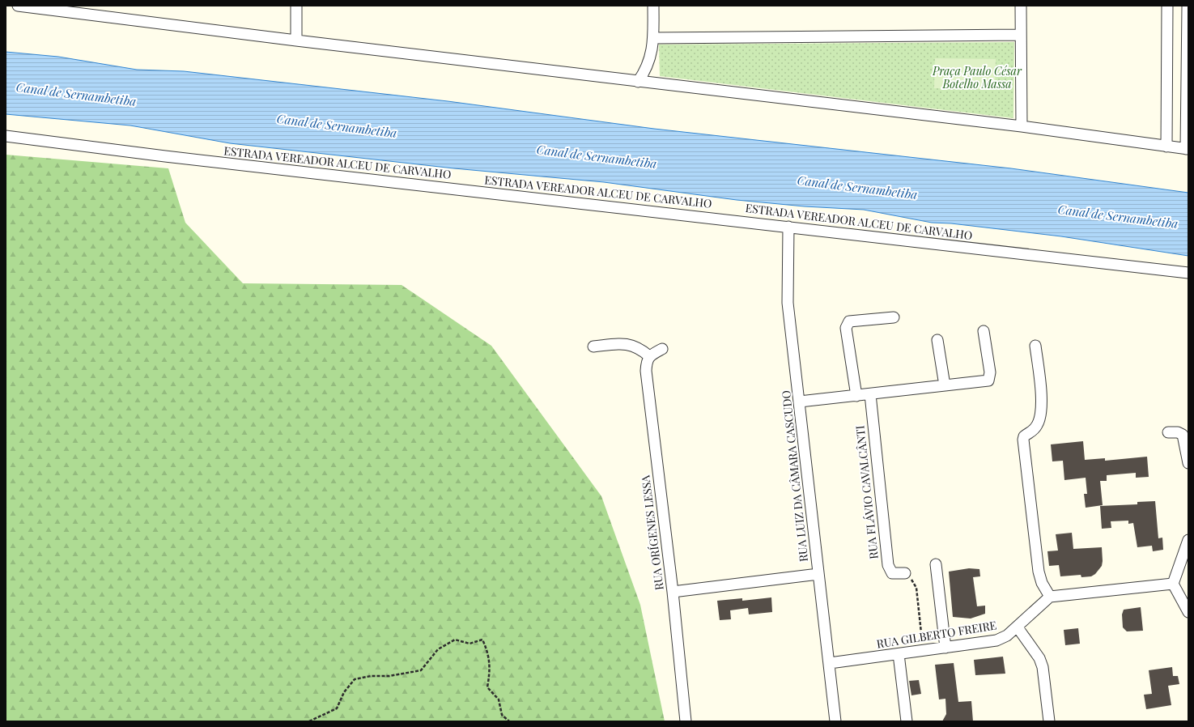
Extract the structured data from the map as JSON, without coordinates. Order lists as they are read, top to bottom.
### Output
{
  "streets": {
    "street": [
      "ESTRADA VEREADOR ALCEU DE CARVALHO",
      "RUA LUIZ DA CÂMARA CASCUDO",
      "RUA FLÁVIO CAVALCÂNTI",
      "RUA ORÍGENES LESSA",
      "RUA GILBERTO FREIRE"
    ]
  },
  "crossings": [
    ["ESTRADA VEREADOR ALCEU DE CARVALHO", "RUA LUIZ DA CÂMARA CASCUDO"],
    ["RUA LUIZ DA CÂMARA CASCUDO", "RUA GILBERTO FREIRE"]
  ],
  "water": ["Canal de Sernambetiba"],
  "parks": ["Praça Paulo César Botelho Massa"]
}
